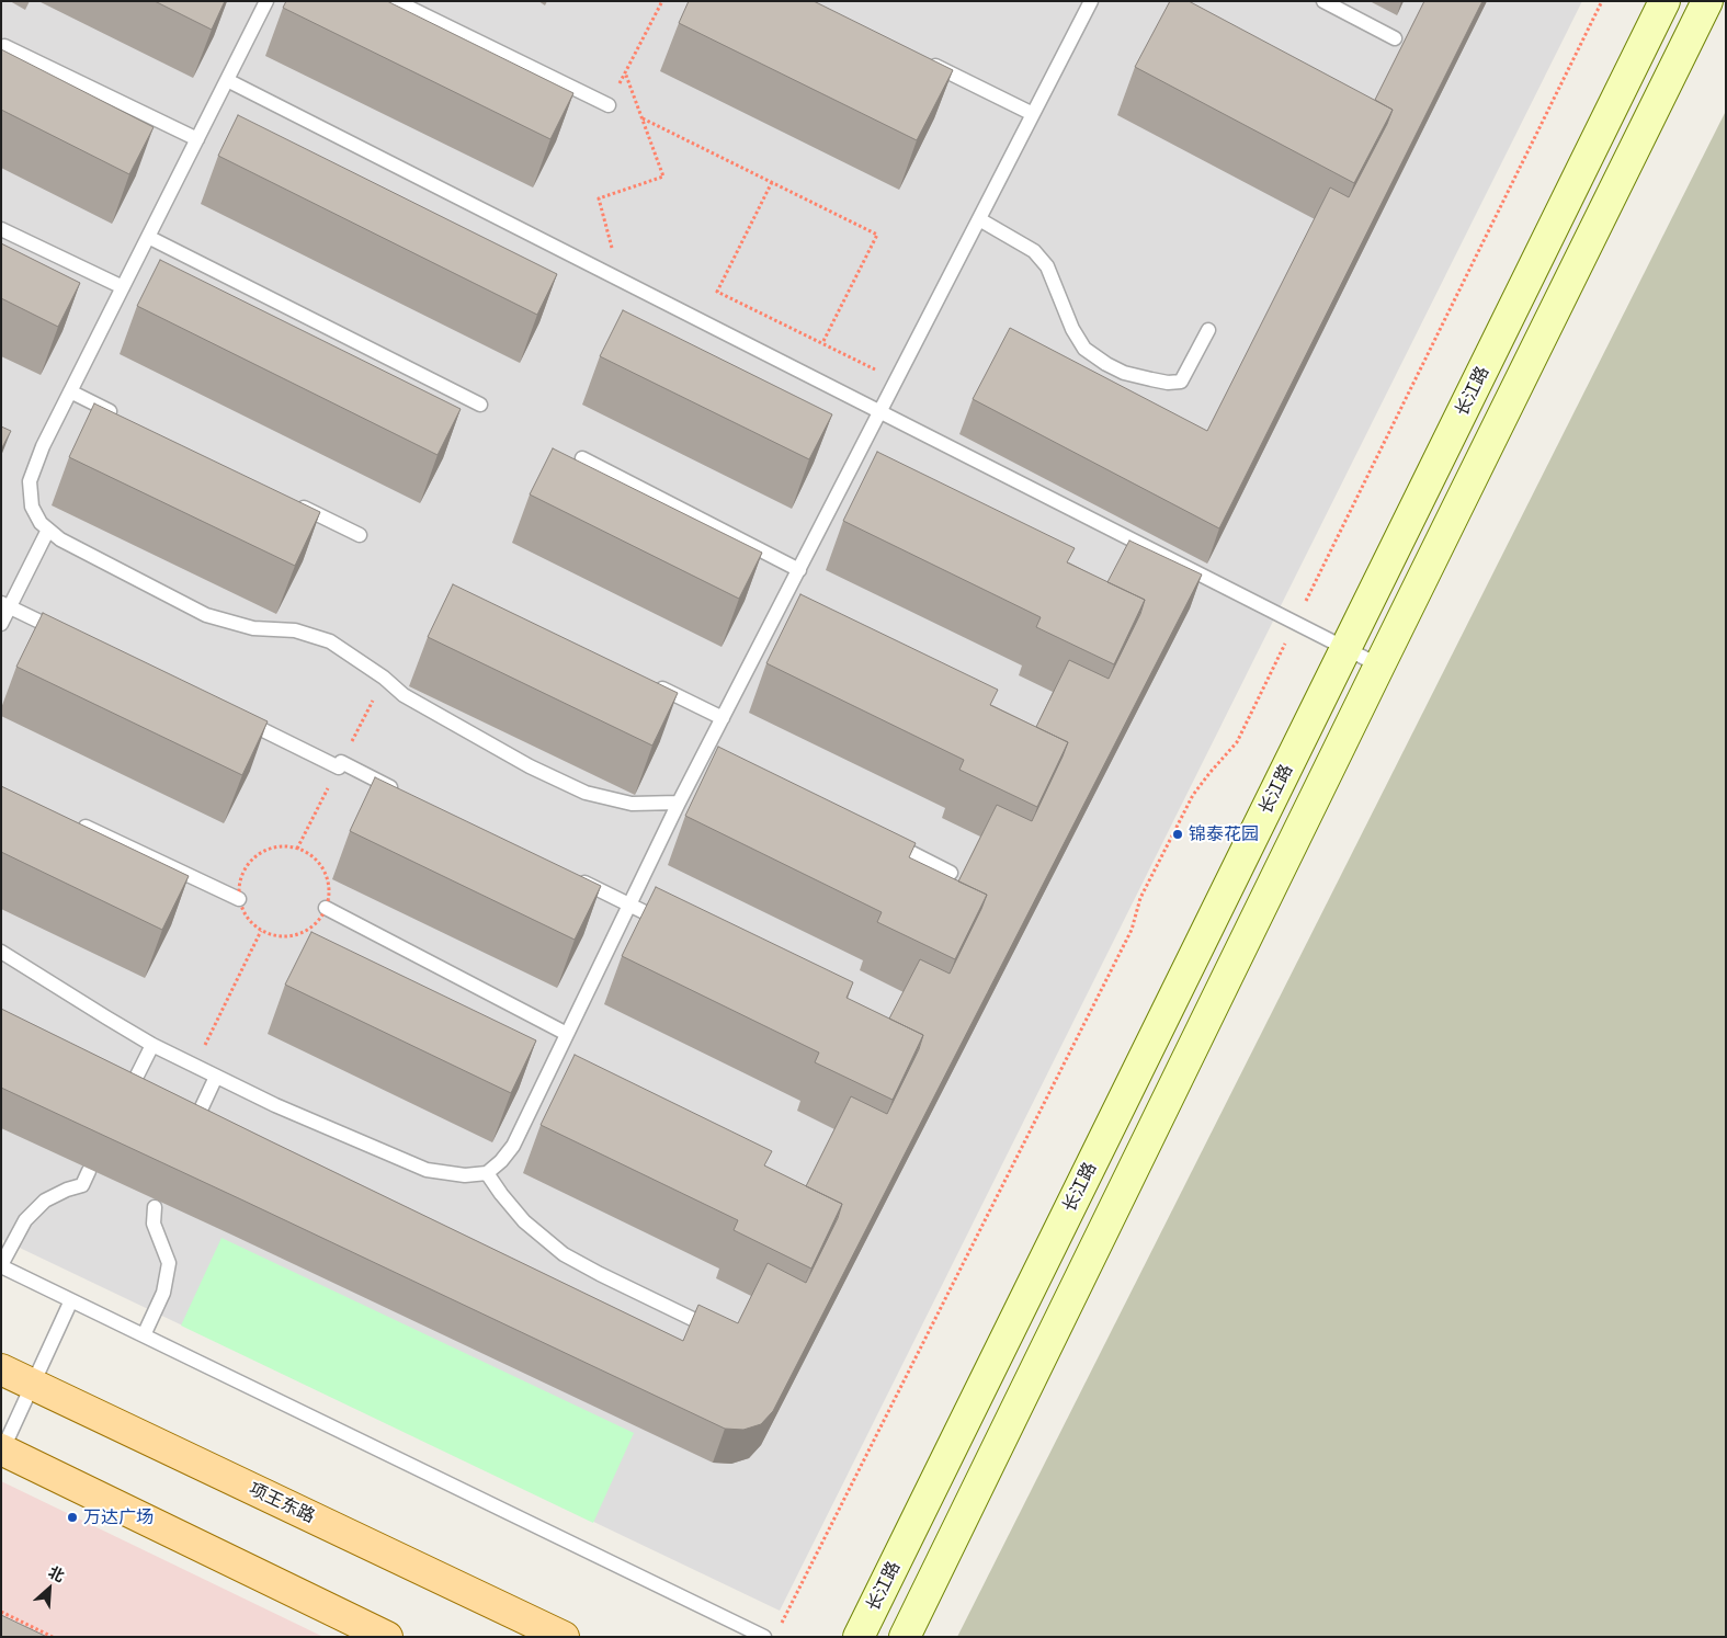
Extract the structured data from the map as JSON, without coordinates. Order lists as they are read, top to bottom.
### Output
{
  "streets": {
    "main road": ["项王东路"],
    "street": ["长江路"]
  },
  "places": ["锦泰花园", "万达广场"],
  "north": "top right"
}
